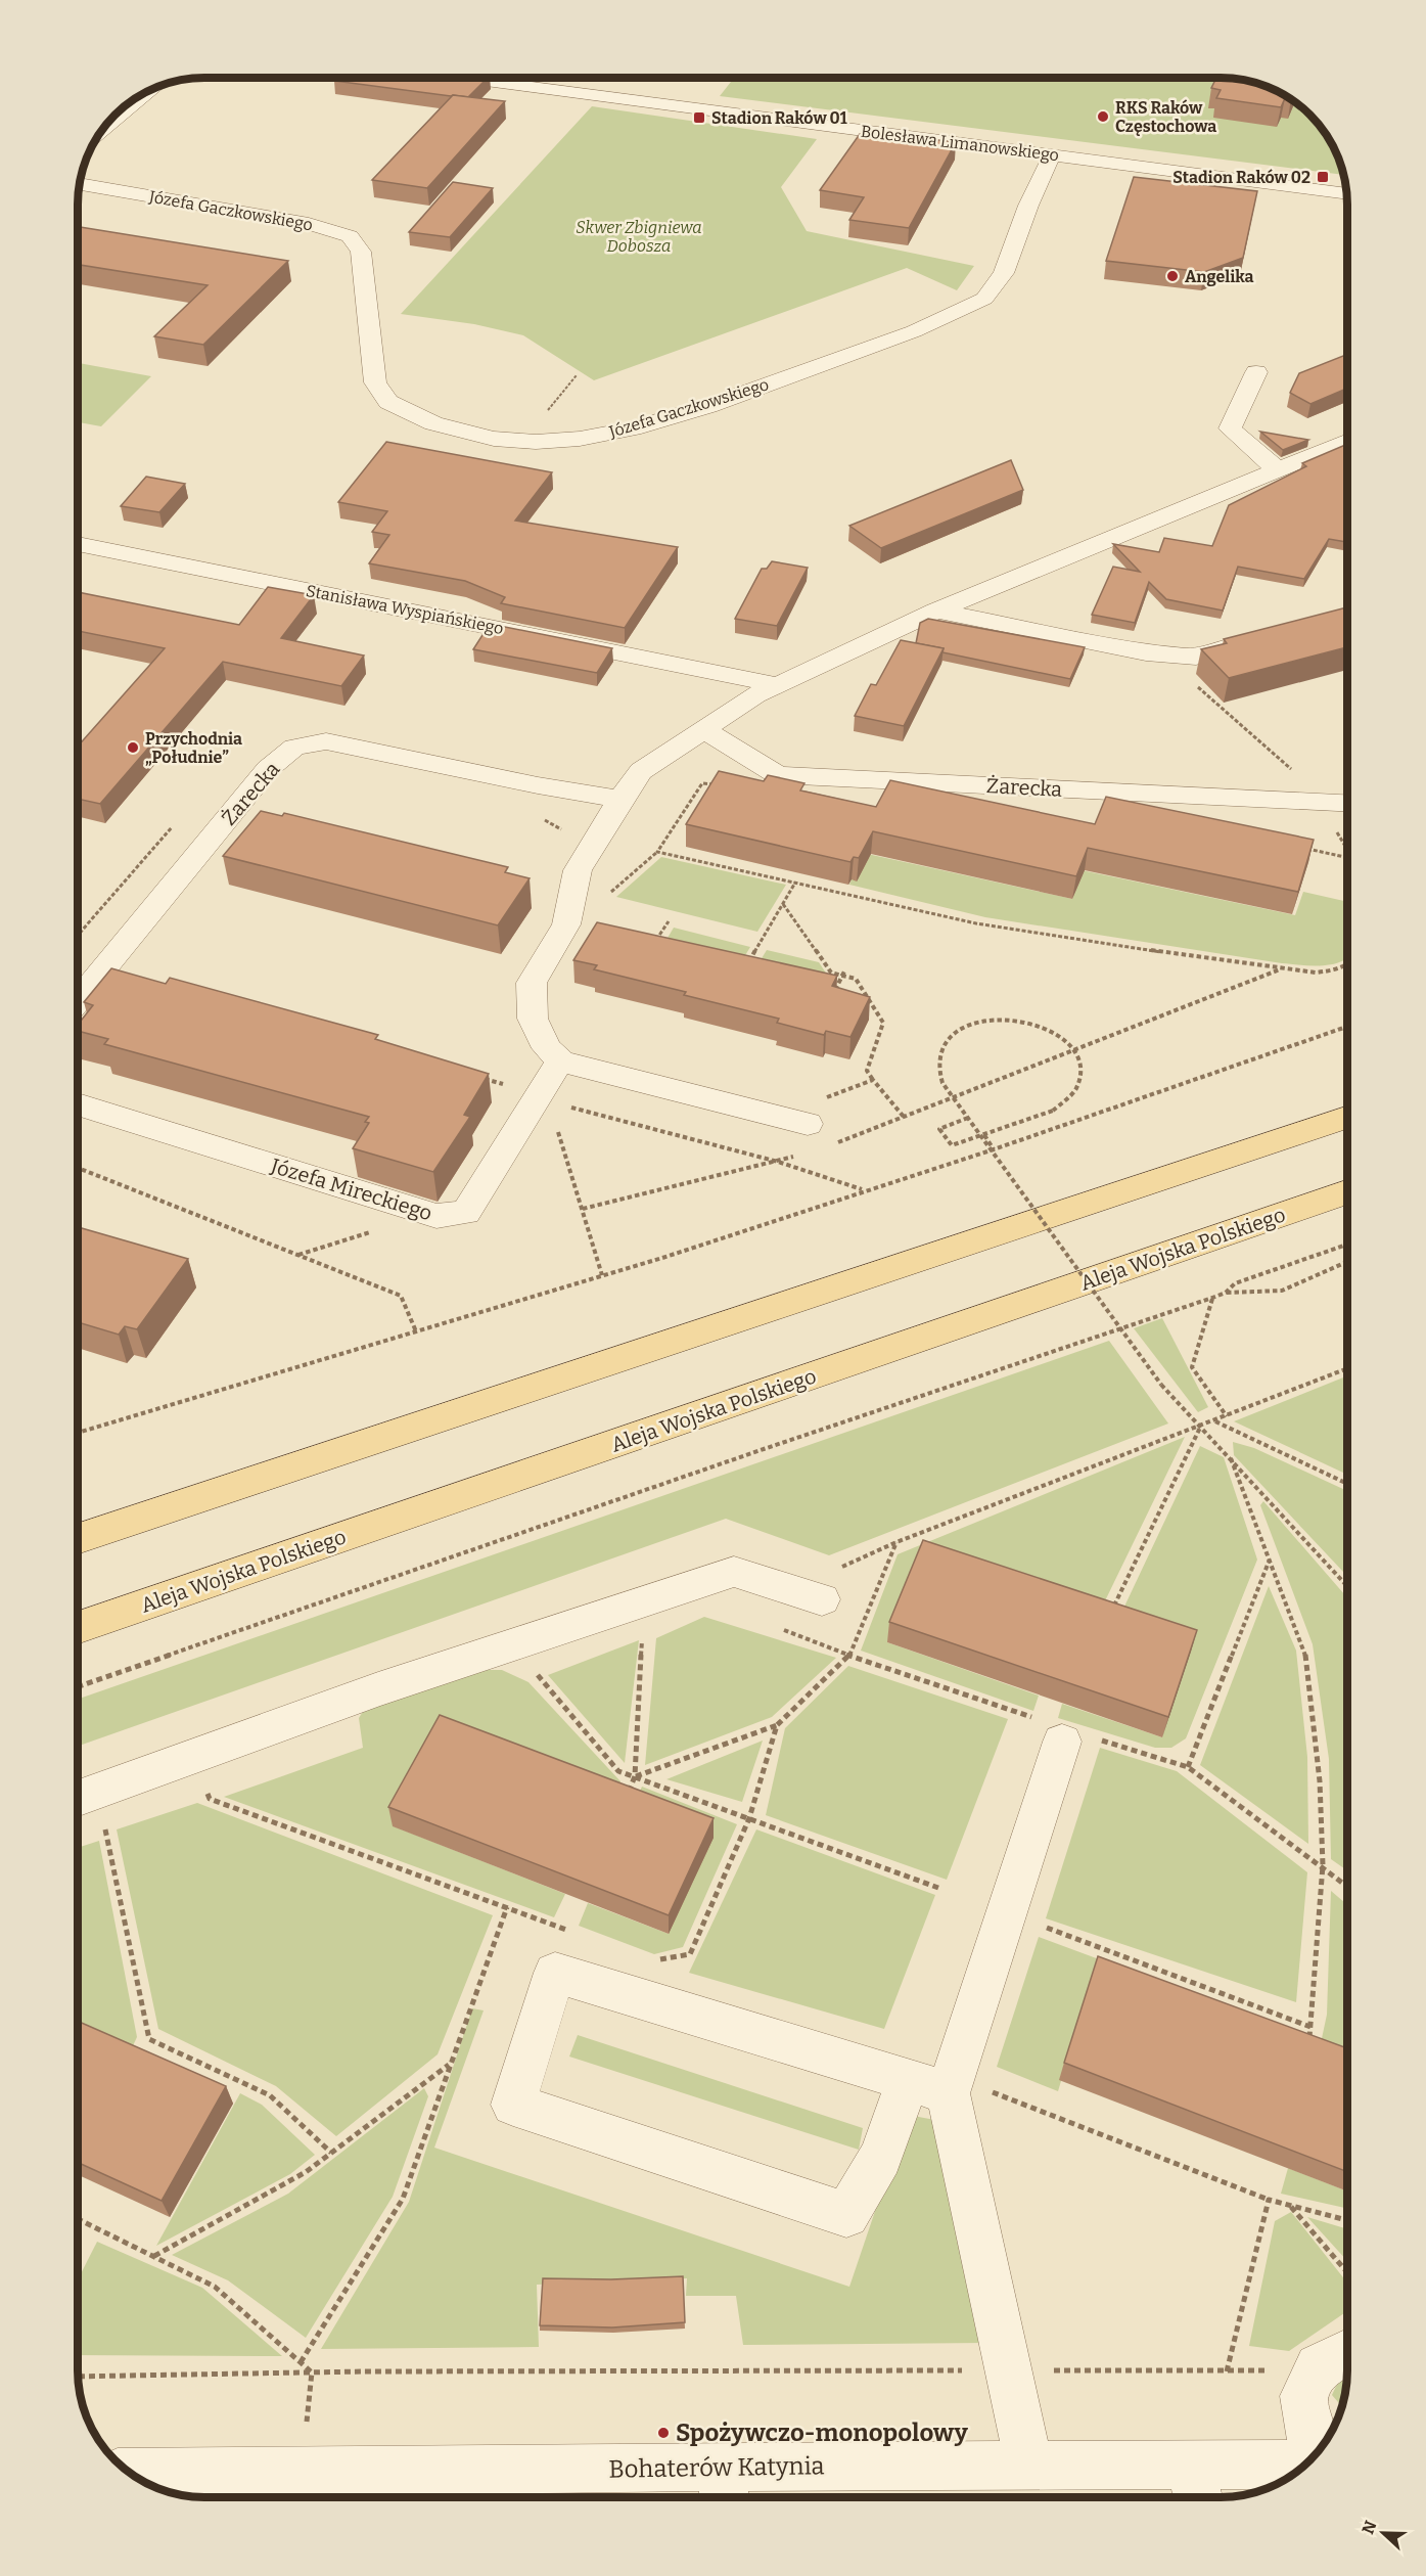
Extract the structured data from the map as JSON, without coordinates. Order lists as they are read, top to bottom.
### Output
{
  "streets": {
    "main road": ["Aleja Wojska Polskiego"],
    "street": [
      "Bolesława Limanowskiego",
      "Józefa Gaczkowskiego",
      "Stanisława Wyspiańskiego",
      "Żarecka",
      "Józefa Mireckiego",
      "Bohaterów Katynia"
    ]
  },
  "crossings": [
    ["Bolesława Limanowskiego", "Józefa Gaczkowskiego"]
  ],
  "parks": ["Skwer Zbigniewa Dobosza"],
  "places": {
    "other": [
      "RKS Raków Częstochowa",
      "Angelika",
      "Przychodnia „Południe”",
      "Spożywczo-monopolowy"
    ],
    "transit": ["Stadion Raków 01", "Stadion Raków 02"]
  },
  "north": "left"
}
